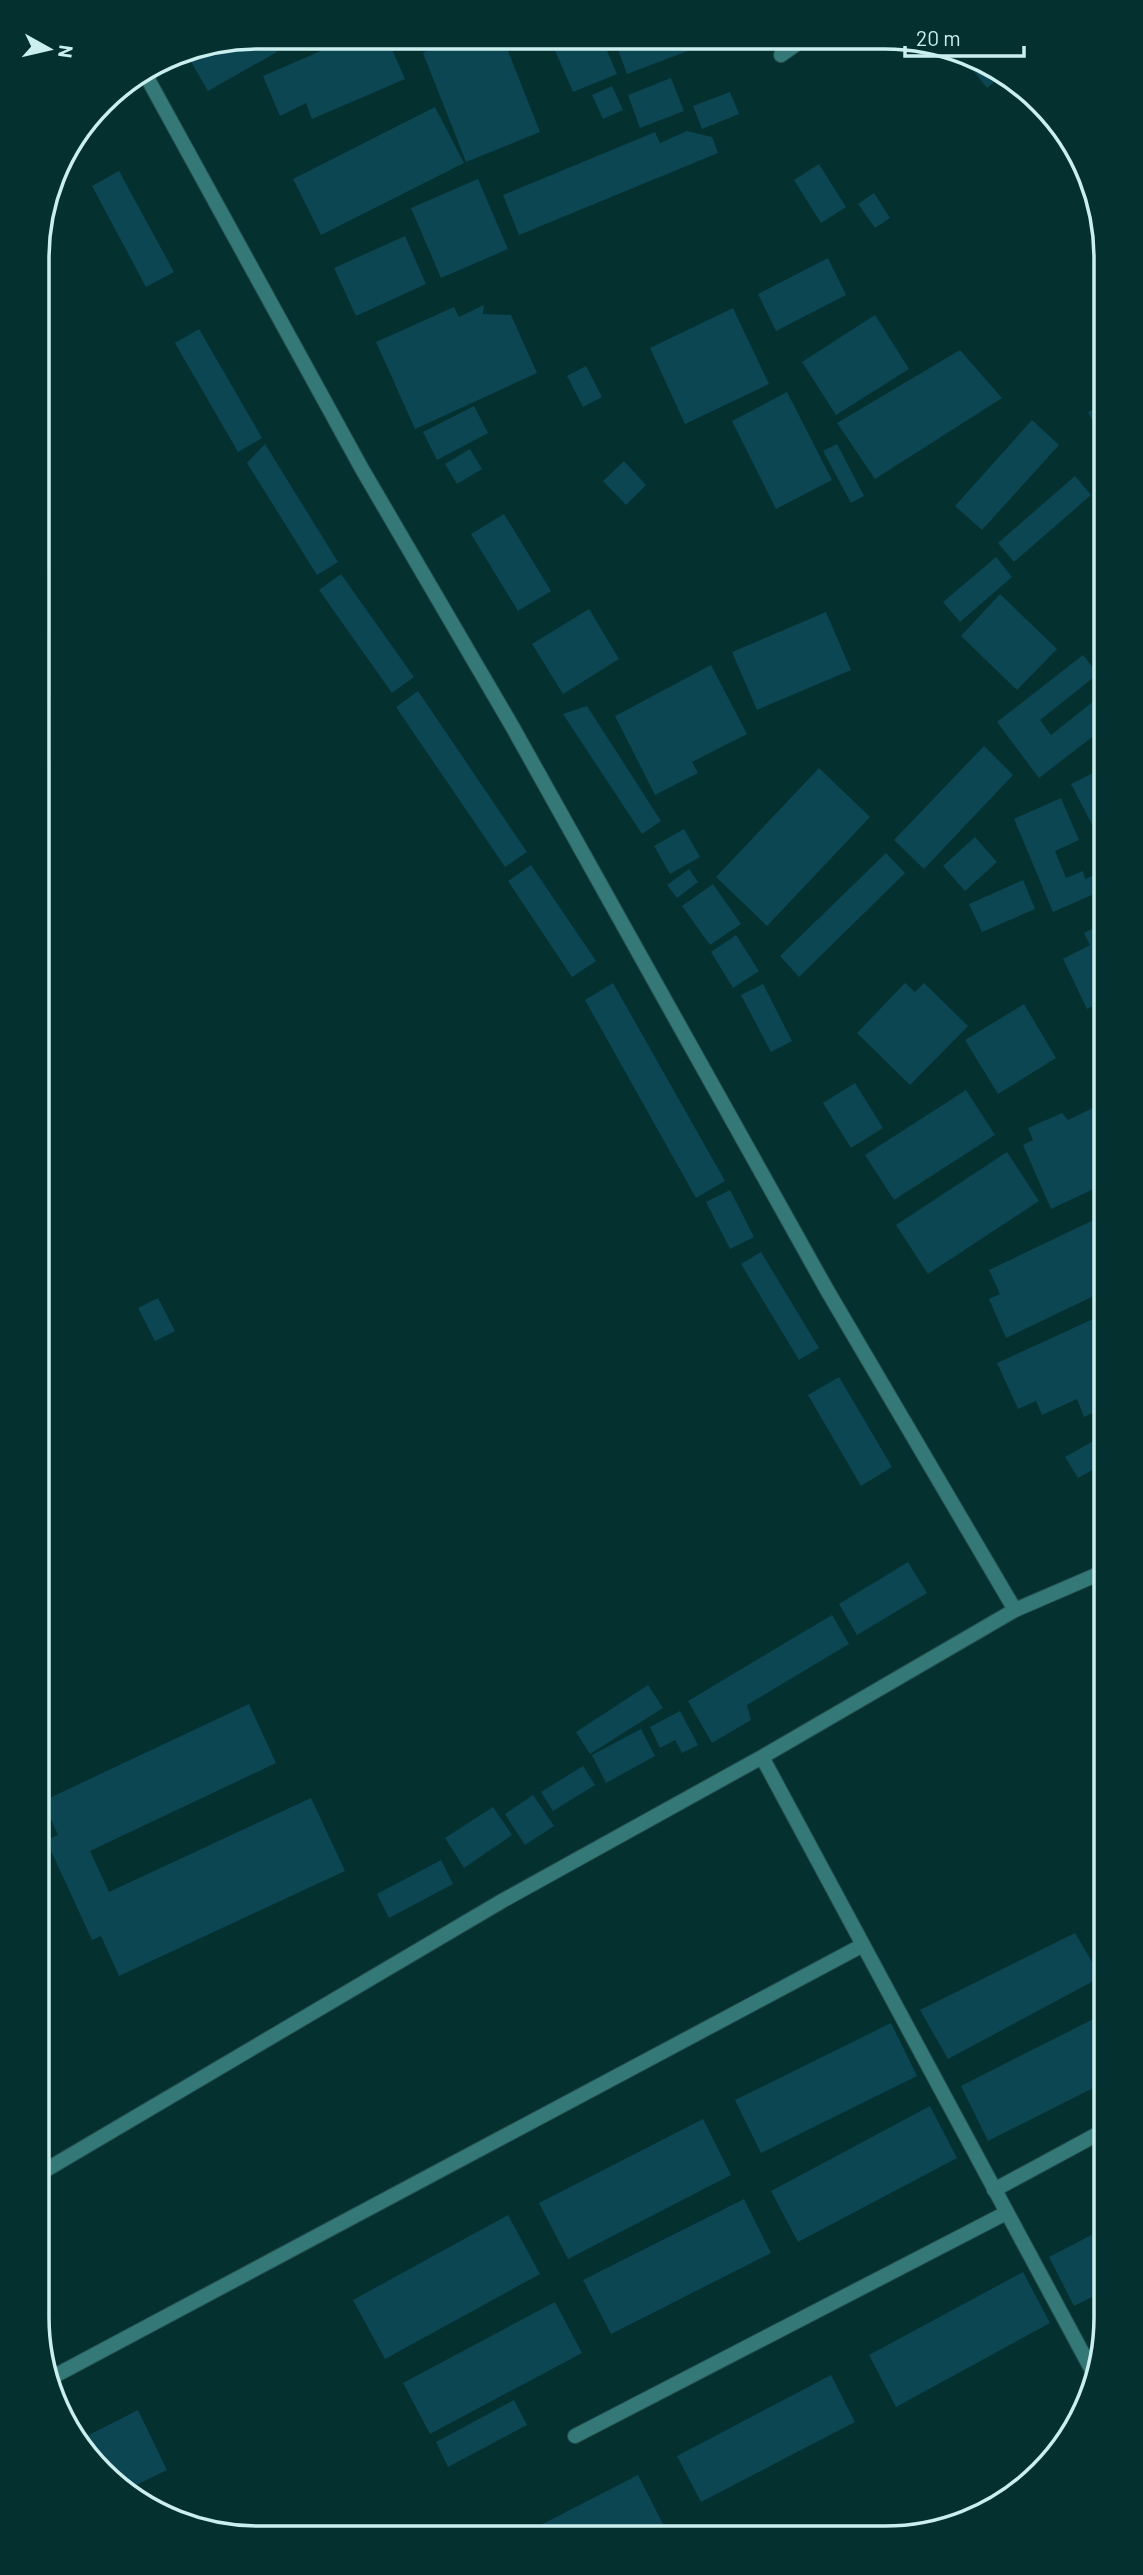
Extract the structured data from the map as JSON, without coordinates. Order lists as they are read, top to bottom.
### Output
{
  "scale_bar": "20 m",
  "north": "right"
}
